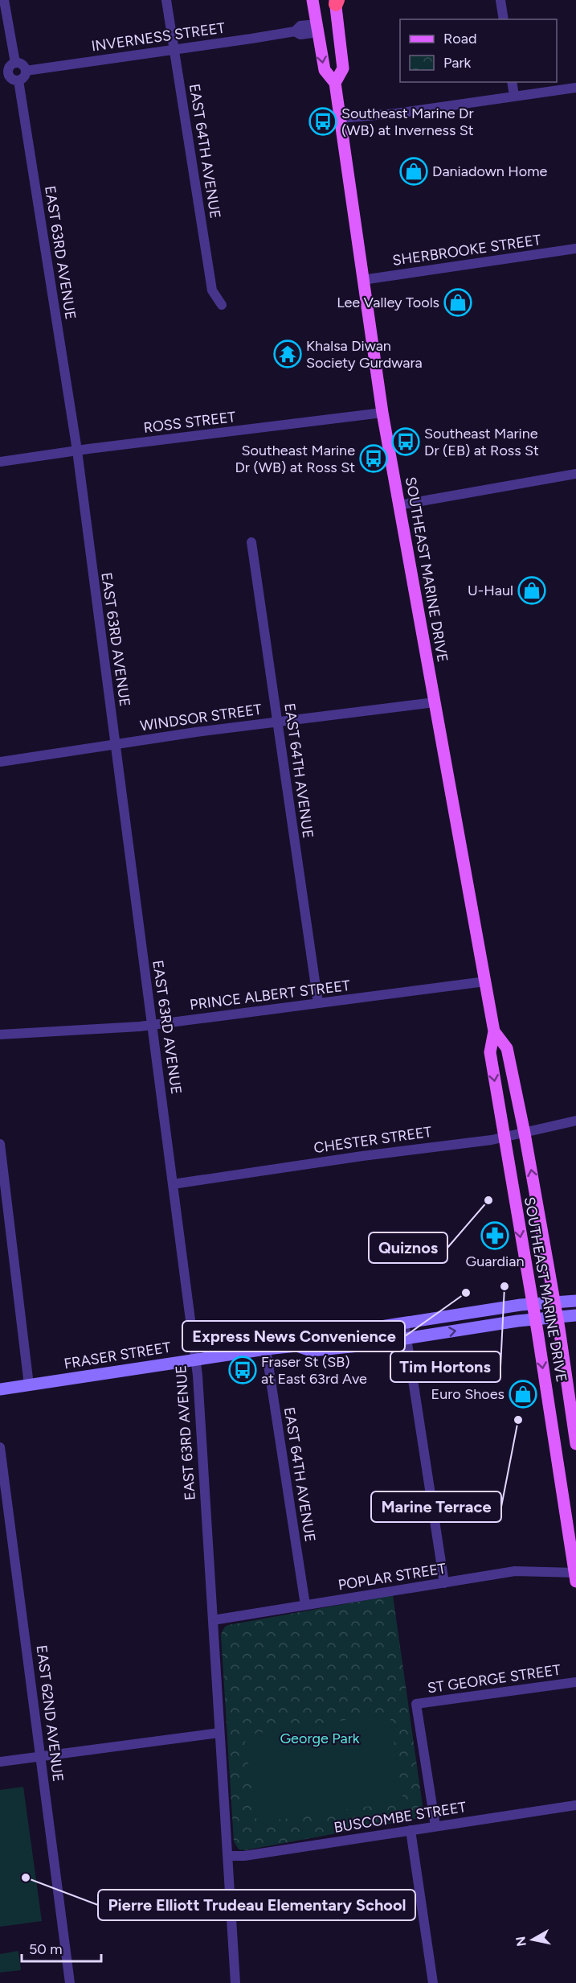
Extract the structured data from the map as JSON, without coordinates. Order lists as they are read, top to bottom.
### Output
{
  "streets": {
    "main road": ["SOUTHEAST MARINE DRIVE"],
    "street": [
      "INVERNESS STREET",
      "EAST 64TH AVENUE",
      "SHERBROOKE STREET",
      "EAST 63RD AVENUE",
      "ROSS STREET",
      "WINDSOR STREET",
      "PRINCE ALBERT STREET",
      "CHESTER STREET",
      "FRASER STREET",
      "POPLAR STREET",
      "ST GEORGE STREET",
      "EAST 62ND AVENUE",
      "BUSCOMBE STREET"
    ]
  },
  "crossings": [
    ["INVERNESS STREET", "EAST 64TH AVENUE"],
    ["INVERNESS STREET", "EAST 63RD AVENUE"],
    ["INVERNESS STREET", "SOUTHEAST MARINE DRIVE"],
    ["EAST 64TH AVENUE", "WINDSOR STREET"],
    ["EAST 64TH AVENUE", "PRINCE ALBERT STREET"],
    ["EAST 64TH AVENUE", "FRASER STREET"],
    ["EAST 64TH AVENUE", "POPLAR STREET"],
    ["SHERBROOKE STREET", "SOUTHEAST MARINE DRIVE"],
    ["EAST 63RD AVENUE", "ROSS STREET"],
    ["EAST 63RD AVENUE", "WINDSOR STREET"],
    ["EAST 63RD AVENUE", "PRINCE ALBERT STREET"],
    ["EAST 63RD AVENUE", "CHESTER STREET"],
    ["EAST 63RD AVENUE", "FRASER STREET"],
    ["EAST 63RD AVENUE", "POPLAR STREET"],
    ["EAST 63RD AVENUE", "BUSCOMBE STREET"],
    ["ROSS STREET", "SOUTHEAST MARINE DRIVE"],
    ["SOUTHEAST MARINE DRIVE", "WINDSOR STREET"],
    ["SOUTHEAST MARINE DRIVE", "PRINCE ALBERT STREET"],
    ["SOUTHEAST MARINE DRIVE", "CHESTER STREET"],
    ["SOUTHEAST MARINE DRIVE", "FRASER STREET"],
    ["SOUTHEAST MARINE DRIVE", "POPLAR STREET"],
    ["ST GEORGE STREET", "BUSCOMBE STREET"]
  ],
  "parks": ["George Park"],
  "places": {
    "bus stop": [
      "Southeast Marine Dr (WB) at Inverness St",
      "Southeast Marine Dr (EB) at Ross St",
      "Southeast Marine Dr (WB) at Ross St",
      "Fraser St (SB) at East 63rd Ave"
    ],
    "shop": [
      "Daniadown Home",
      "Lee Valley Tools",
      "U-Haul",
      "Euro Shoes"
    ],
    "temple": ["Khalsa Diwan Society Gurdwara"],
    "other": [
      "Quiznos",
      "Tim Hortons",
      "Express News Convenience",
      "Marine Terrace",
      "Pierre Elliott Trudeau Elementary School"
    ],
    "pharmacy": ["Guardian"]
  },
  "legend": ["Road", "Park"],
  "scale_bar": "50 m",
  "north": "left"
}
